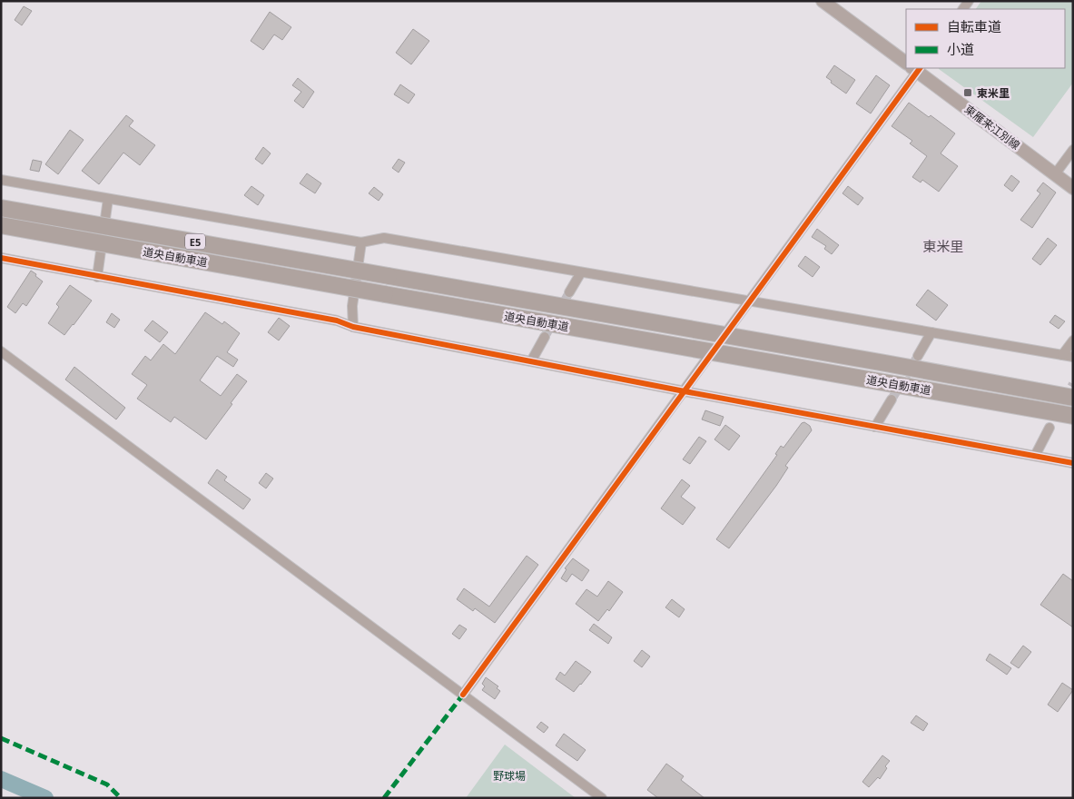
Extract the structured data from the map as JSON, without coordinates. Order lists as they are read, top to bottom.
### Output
{
  "streets": {
    "highway": ["E5", "道央自動車道"],
    "main road": ["東雁来江別線"]
  },
  "districts": ["東米里"],
  "parks": ["野球場"],
  "places": {
    "transit": ["東米里"]
  },
  "legend": ["自転車道", "小道"]
}
